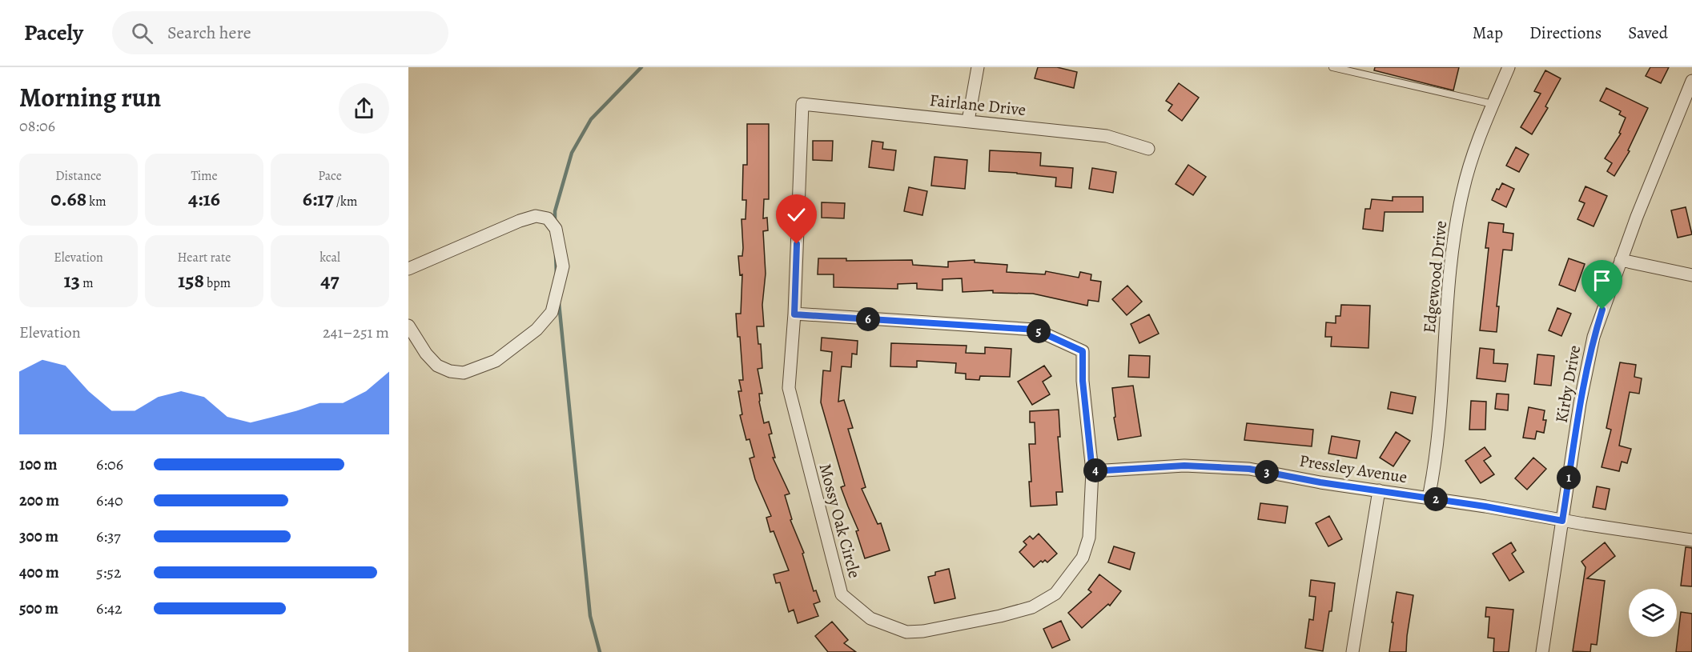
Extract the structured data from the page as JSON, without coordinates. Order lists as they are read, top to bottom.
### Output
{
  "streets": {
    "street": [
      "Fairlane Drive",
      "Edgewood Drive",
      "Kirby Drive",
      "Pressley Avenue",
      "Mossy Oak Circle"
    ]
  },
  "crossings": [
    ["Fairlane Drive", "Mossy Oak Circle"],
    ["Edgewood Drive", "Pressley Avenue"],
    ["Kirby Drive", "Pressley Avenue"],
    ["Pressley Avenue", "Mossy Oak Circle"]
  ],
  "page": {
    "header": "Pacely",
    "search": "Search here",
    "nav": ["Map", "Directions", "Saved"],
    "heading": ["Morning run", "08:06"],
    "stats": [
      ["Distance", "0.68 km"],
      ["Time", "4:16"],
      ["Pace", "6:17 /km"],
      ["Elevation", "13 m"],
      ["Heart rate", "158 bpm"],
      ["kcal", "47"]
    ],
    "pins": [
      "6",
      "5",
      "4",
      "3",
      "1",
      "2"
    ],
    "chart": ["Elevation", "241–251 m"],
    "list": [
      {
        "name": "100 m",
        "note": "6:06"
      },
      {
        "name": "200 m",
        "note": "6:40"
      },
      {
        "name": "300 m",
        "note": "6:37"
      },
      {
        "name": "400 m",
        "note": "5:52"
      },
      {
        "name": "500 m",
        "note": "6:42"
      }
    ]
  }
}
